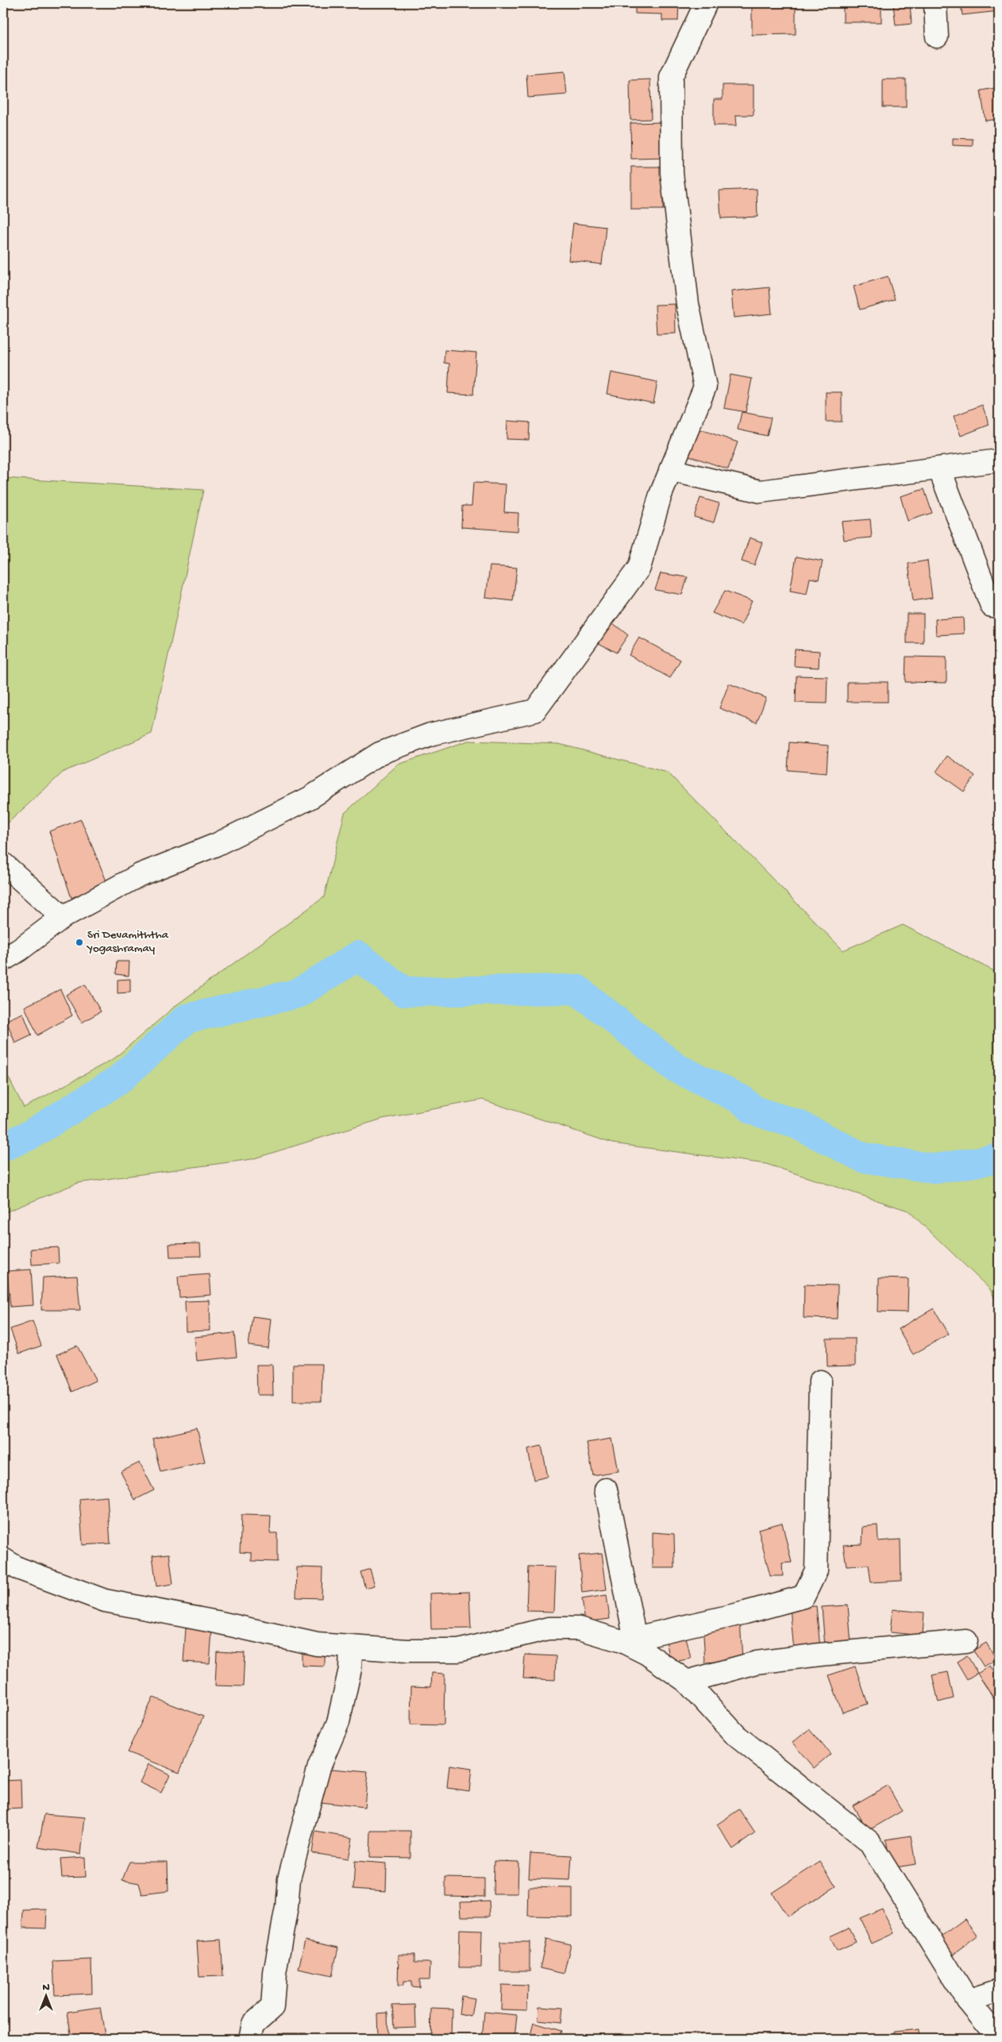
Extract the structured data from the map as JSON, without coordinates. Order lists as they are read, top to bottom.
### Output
{
  "places": ["Sri Devamiththa Yogashramay"],
  "north": "top"
}
